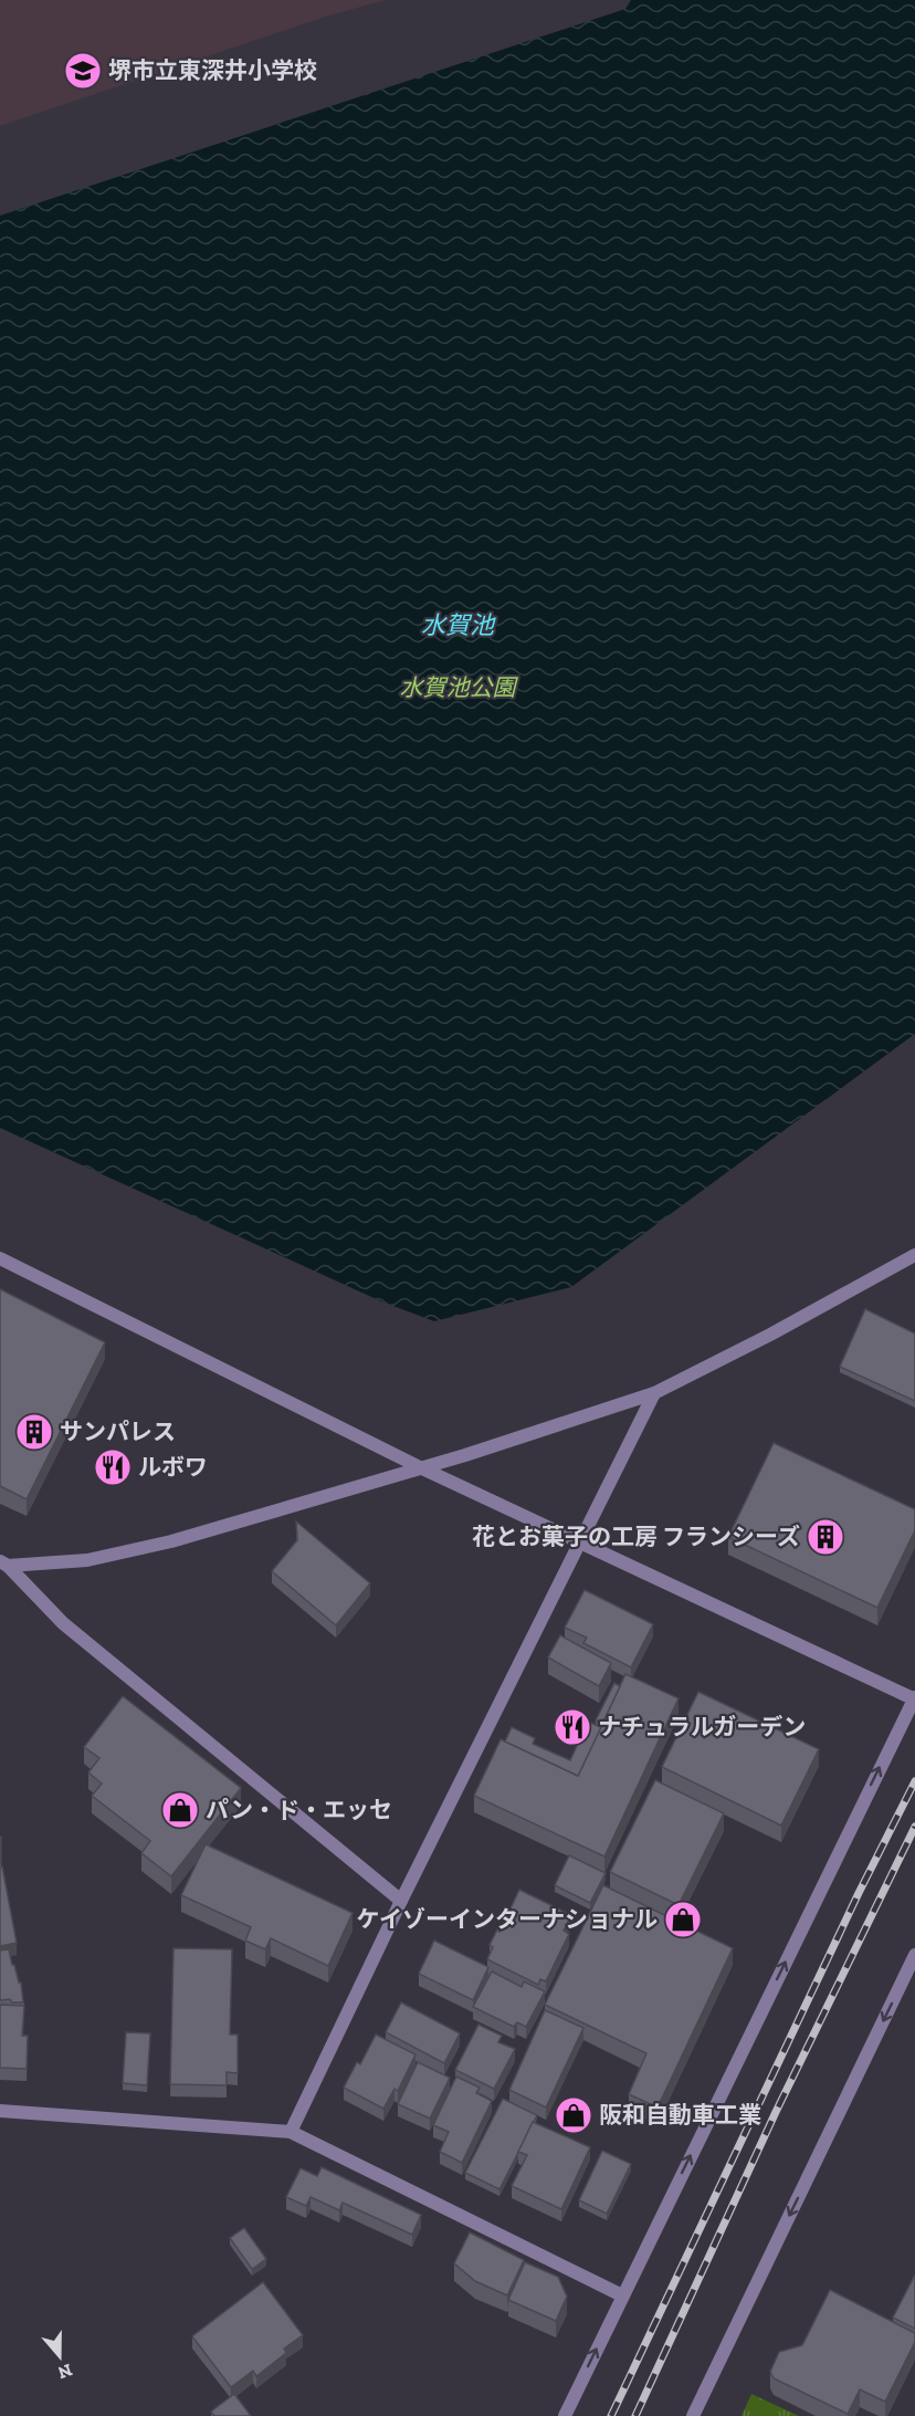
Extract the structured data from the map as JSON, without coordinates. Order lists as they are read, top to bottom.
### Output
{
  "water": ["水賀池"],
  "parks": ["水賀池公園"],
  "places": {
    "school or university": ["堺市立東深井小学校"],
    "building": ["サンパレス", "花とお菓子の工房 フランシーズ"],
    "restaurant": ["ルボワ", "ナチュラルガーデン"],
    "shop": ["パン・ド・エッセ", "ケイゾーインターナショナル", "阪和自動車工業"]
  },
  "north": "bottom"
}
